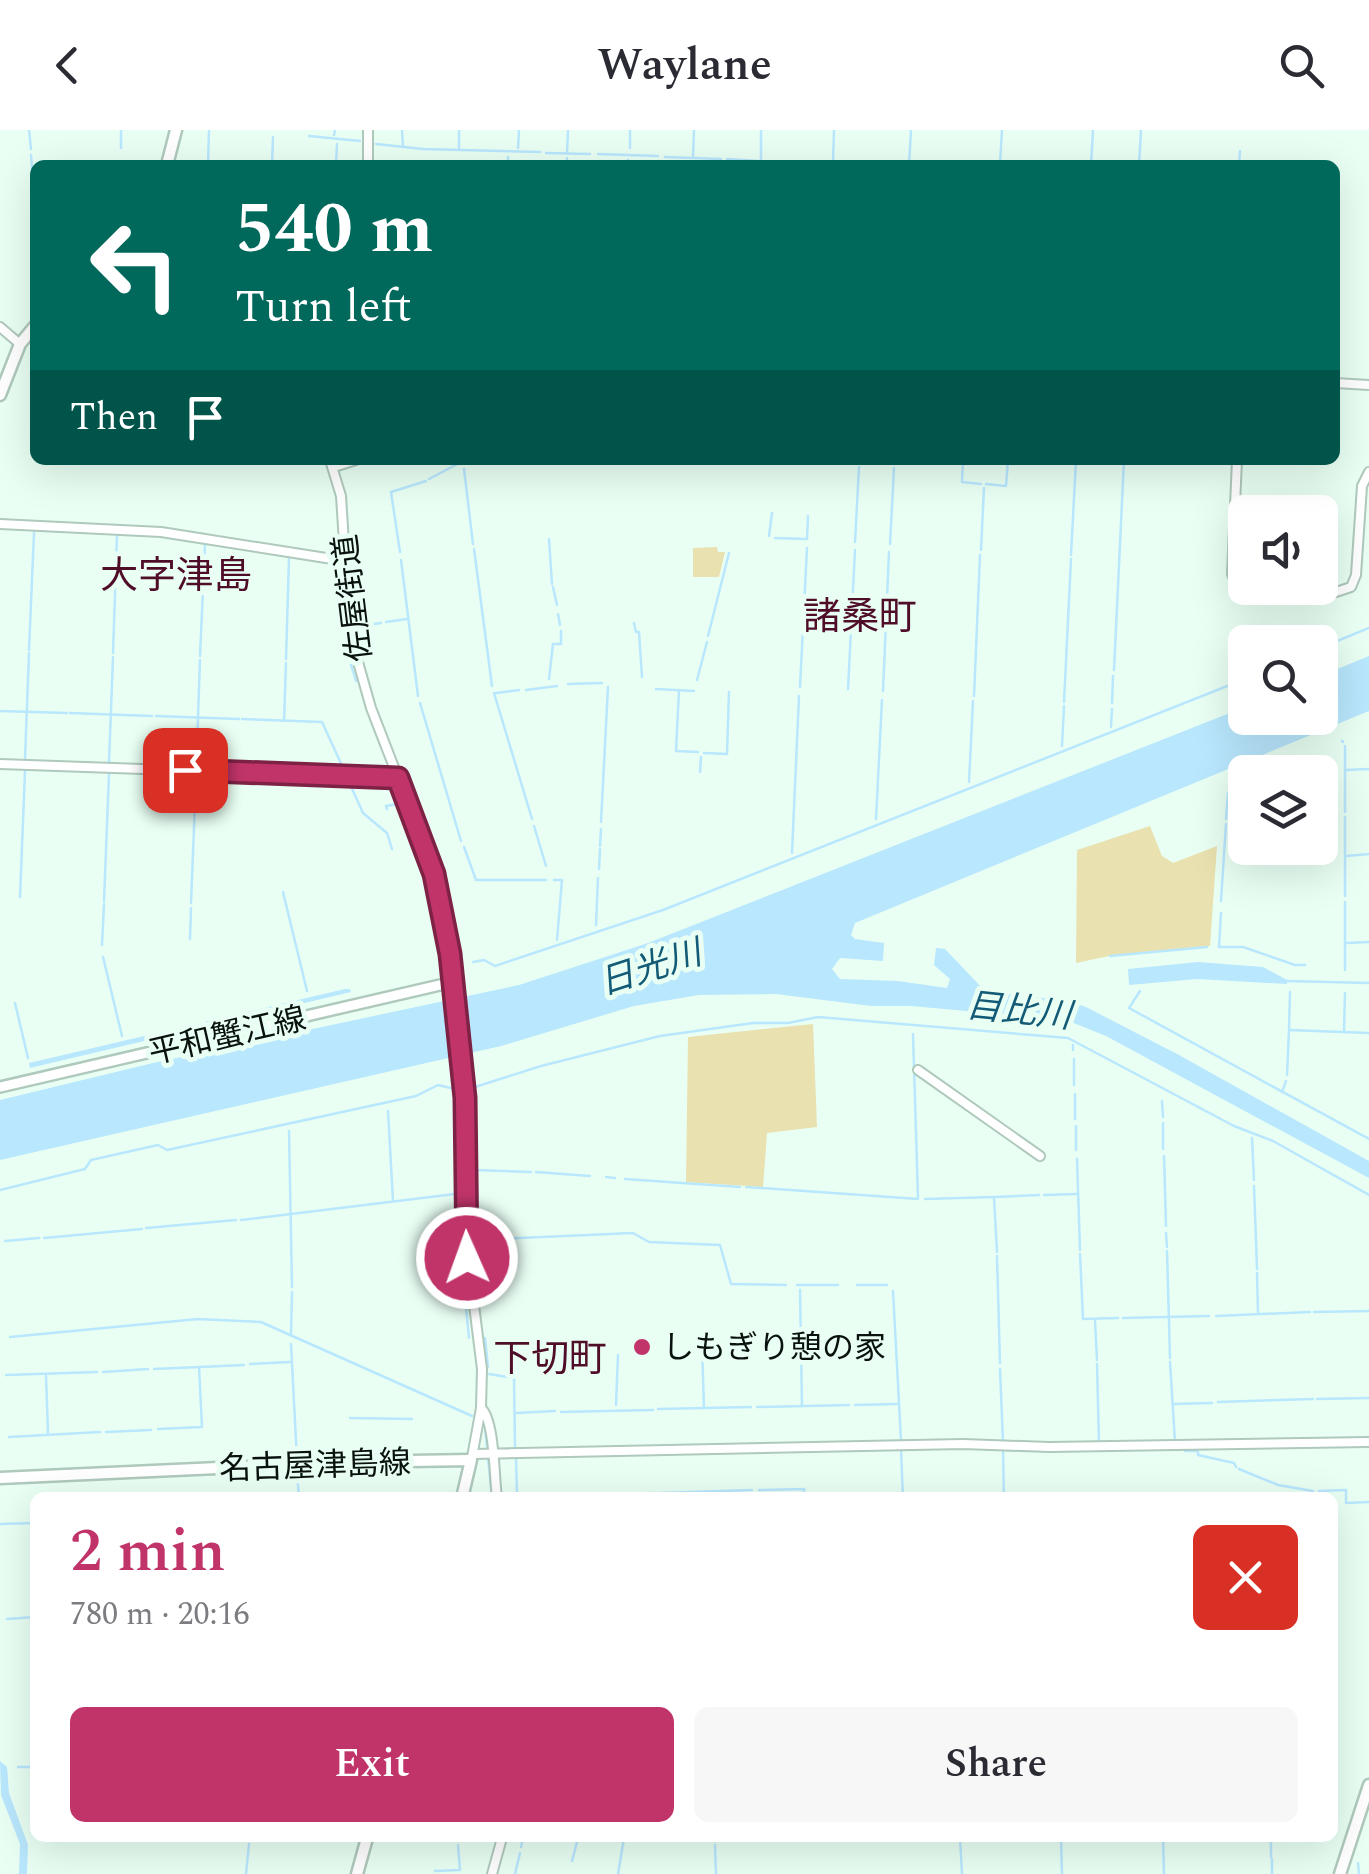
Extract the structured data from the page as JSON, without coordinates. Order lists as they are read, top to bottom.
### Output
{
  "streets": {
    "main road": ["平和蟹江線", "名古屋津島線"],
    "street": ["佐屋街道"]
  },
  "crossings": [
    ["佐屋街道", "平和蟹江線"]
  ],
  "districts": ["大字津島", "諸桑町", "下切町"],
  "water": ["日光川", "目比川"],
  "places": ["しもぎり憩の家"],
  "page": {
    "header": "Waylane",
    "turn": ["540 m", "Turn left"],
    "then": "Then",
    "heading": ["2 min", "780 m · 20:16"],
    "buttons": ["Exit", "Share"]
  }
}
